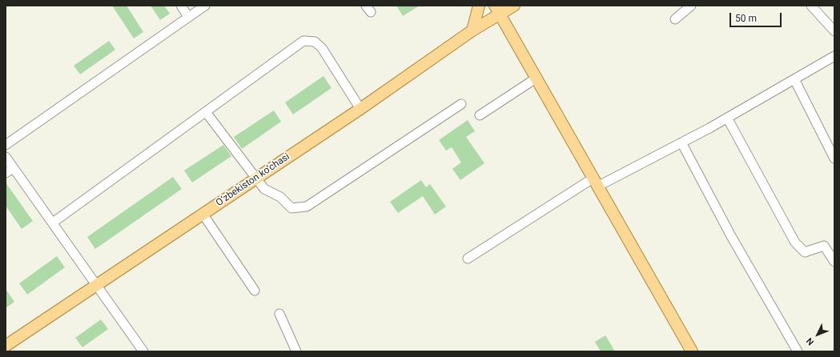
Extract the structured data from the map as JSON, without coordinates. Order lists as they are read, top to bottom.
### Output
{
  "streets": {
    "main road": ["O‘zbekiston ko‘chasi"]
  },
  "scale_bar": "50 m",
  "north": "bottom left"
}
